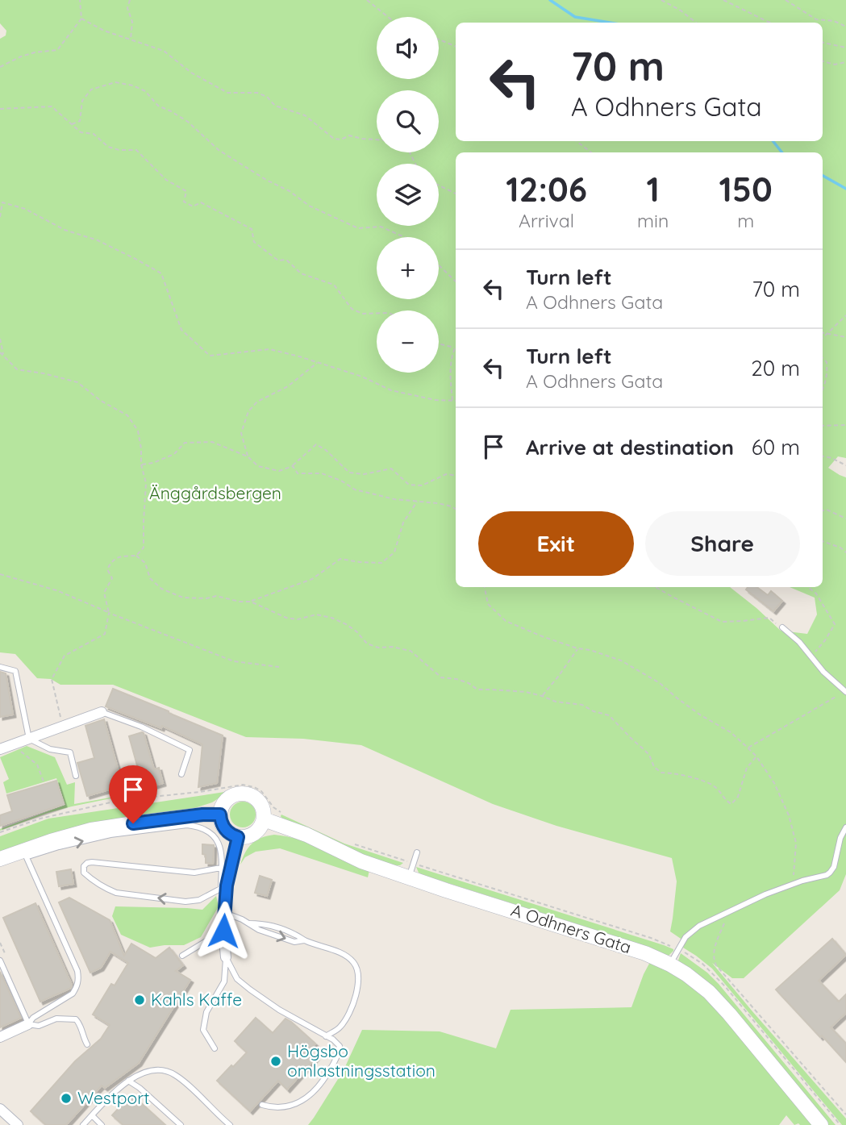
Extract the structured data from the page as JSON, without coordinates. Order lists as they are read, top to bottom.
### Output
{
  "streets": {
    "street": ["A Odhners Gata"]
  },
  "parks": ["Änggårdsbergen"],
  "places": ["Kahls Kaffe", "Högsbo omlastningsstation", "Westport"],
  "page": {
    "map_buttons": ["+", "−"],
    "turn": ["70 m", "A Odhners Gata"],
    "eta": [
      "12:06",
      "Arrival",
      "1",
      "min",
      "150",
      "m"
    ],
    "list": [
      {
        "name": "Turn left",
        "note": "A Odhners Gata",
        "value": "70 m"
      },
      {
        "name": "Turn left",
        "note": "A Odhners Gata",
        "value": "20 m"
      },
      {
        "name": "Arrive at destination",
        "value": "60 m"
      }
    ],
    "buttons": ["Exit", "Share"]
  }
}
